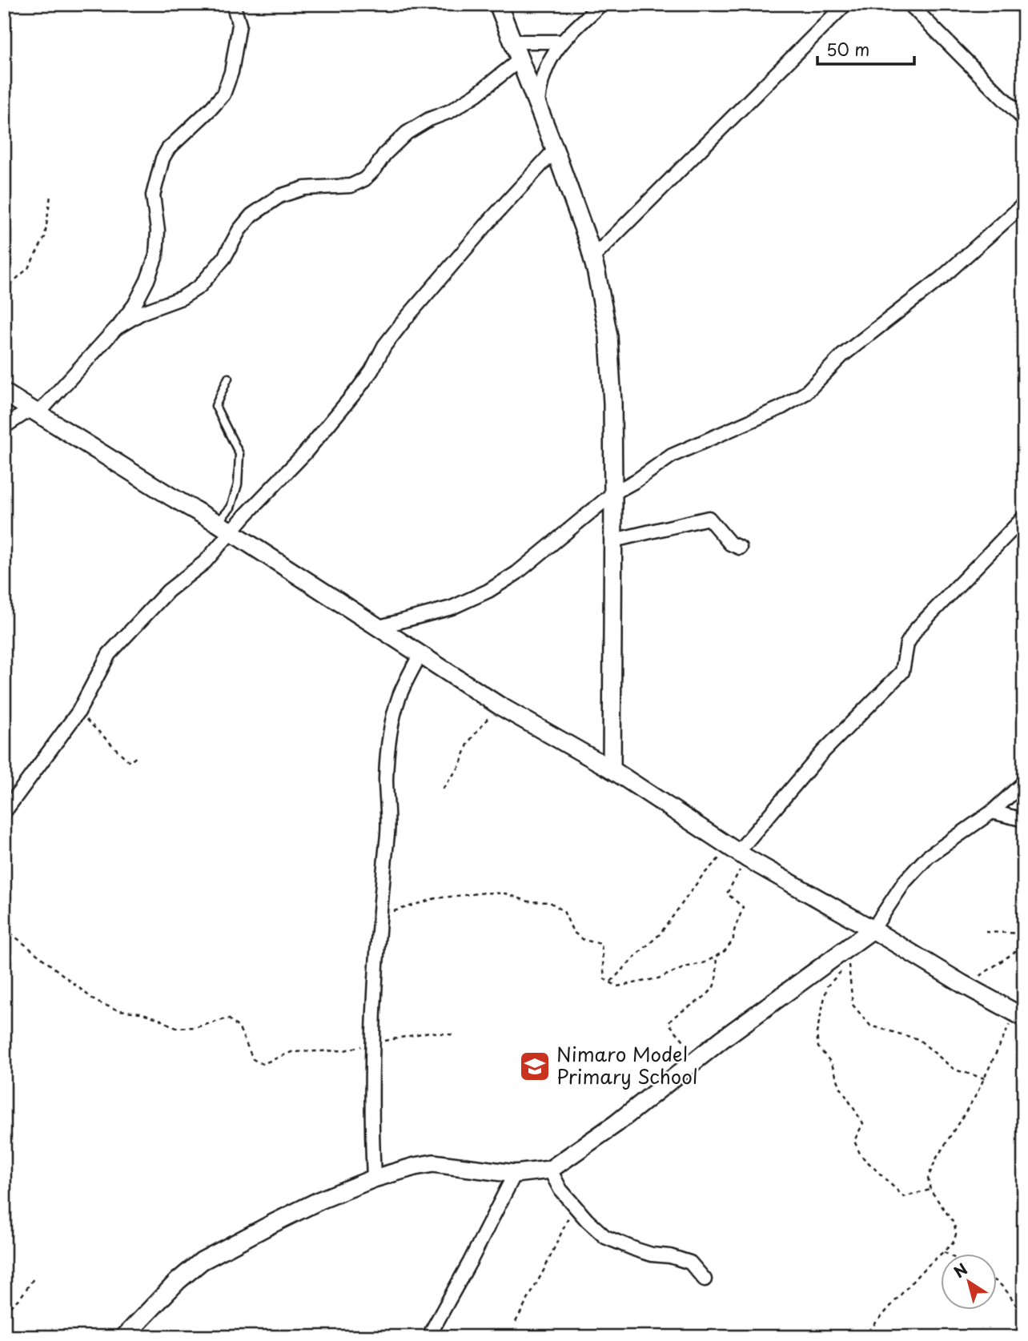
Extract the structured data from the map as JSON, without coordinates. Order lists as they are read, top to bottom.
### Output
{
  "places": {
    "school or university": ["Nimaro Model Primary School"]
  },
  "scale_bar": "50 m",
  "north": "top left"
}
